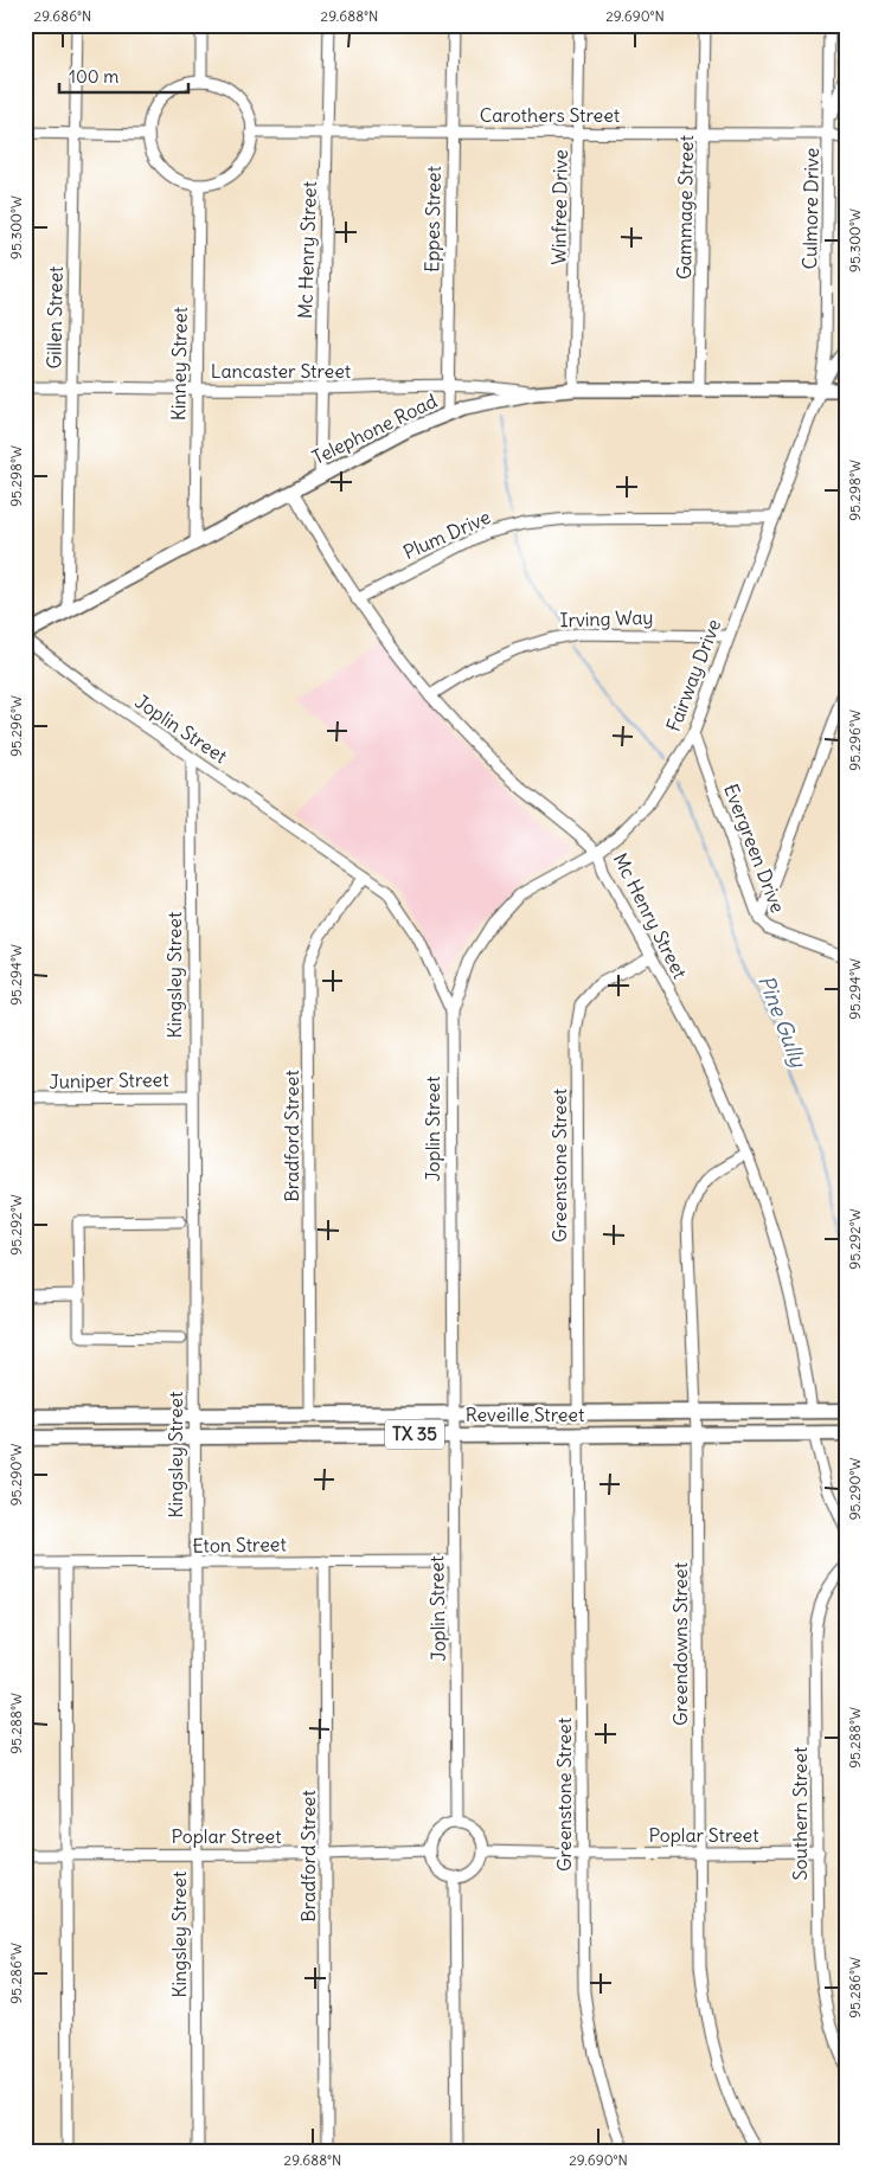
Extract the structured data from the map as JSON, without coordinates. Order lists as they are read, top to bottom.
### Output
{
  "streets": {
    "main road": ["Telephone Road", "Reveille Street", "TX 35"],
    "street": [
      "Carothers Street",
      "Winfree Drive",
      "Gammage Street",
      "Culmore Drive",
      "Eppes Street",
      "Mc Henry Street",
      "Gillen Street",
      "Kinney Street",
      "Lancaster Street",
      "Plum Drive",
      "Irving Way",
      "Fairway Drive",
      "Joplin Street",
      "Evergreen Drive",
      "Kingsley Street",
      "Juniper Street",
      "Bradford Street",
      "Greenstone Street",
      "Eton Street",
      "Greendowns Street",
      "Southern Street",
      "Poplar Street"
    ]
  },
  "crossings": [
    ["Carothers Street", "Winfree Drive"],
    ["Carothers Street", "Gammage Street"],
    ["Carothers Street", "Culmore Drive"],
    ["Carothers Street", "Eppes Street"],
    ["Carothers Street", "Mc Henry Street"],
    ["Carothers Street", "Kinney Street"],
    ["Winfree Drive", "Telephone Road"],
    ["Gammage Street", "Telephone Road"],
    ["Culmore Drive", "Telephone Road"],
    ["Culmore Drive", "Fairway Drive"],
    ["Eppes Street", "Lancaster Street"],
    ["Eppes Street", "Telephone Road"],
    ["Mc Henry Street", "Lancaster Street"],
    ["Mc Henry Street", "Telephone Road"],
    ["Mc Henry Street", "Plum Drive"],
    ["Mc Henry Street", "Irving Way"],
    ["Mc Henry Street", "Fairway Drive"],
    ["Mc Henry Street", "Greenstone Street"],
    ["Mc Henry Street", "Reveille Street"],
    ["Mc Henry Street", "Greendowns Street"],
    ["Gillen Street", "Lancaster Street"],
    ["Gillen Street", "Telephone Road"],
    ["Kinney Street", "Lancaster Street"],
    ["Kinney Street", "Telephone Road"],
    ["Lancaster Street", "Telephone Road"],
    ["Telephone Road", "Fairway Drive"],
    ["Plum Drive", "Fairway Drive"],
    ["Irving Way", "Fairway Drive"],
    ["Fairway Drive", "Joplin Street"],
    ["Fairway Drive", "Evergreen Drive"],
    ["Joplin Street", "Kingsley Street"],
    ["Joplin Street", "Bradford Street"],
    ["Joplin Street", "Reveille Street"],
    ["Joplin Street", "Eton Street"],
    ["Joplin Street", "Poplar Street"],
    ["Kingsley Street", "Juniper Street"],
    ["Kingsley Street", "Reveille Street"],
    ["Kingsley Street", "Eton Street"],
    ["Kingsley Street", "Poplar Street"],
    ["Bradford Street", "Reveille Street"],
    ["Bradford Street", "Eton Street"],
    ["Bradford Street", "Poplar Street"],
    ["Greenstone Street", "Reveille Street"],
    ["Greenstone Street", "Poplar Street"],
    ["Reveille Street", "Greendowns Street"],
    ["Greendowns Street", "Poplar Street"],
    ["Southern Street", "Poplar Street"]
  ],
  "water": ["Pine Gully"],
  "scale_bar": "100 m",
  "coordinates": [
    "29.686°N",
    "29.688°N",
    "29.690°N",
    "95.300°W",
    "95.298°W",
    "95.296°W",
    "95.294°W",
    "95.292°W",
    "95.290°W",
    "95.288°W",
    "95.286°W"
  ]
}
